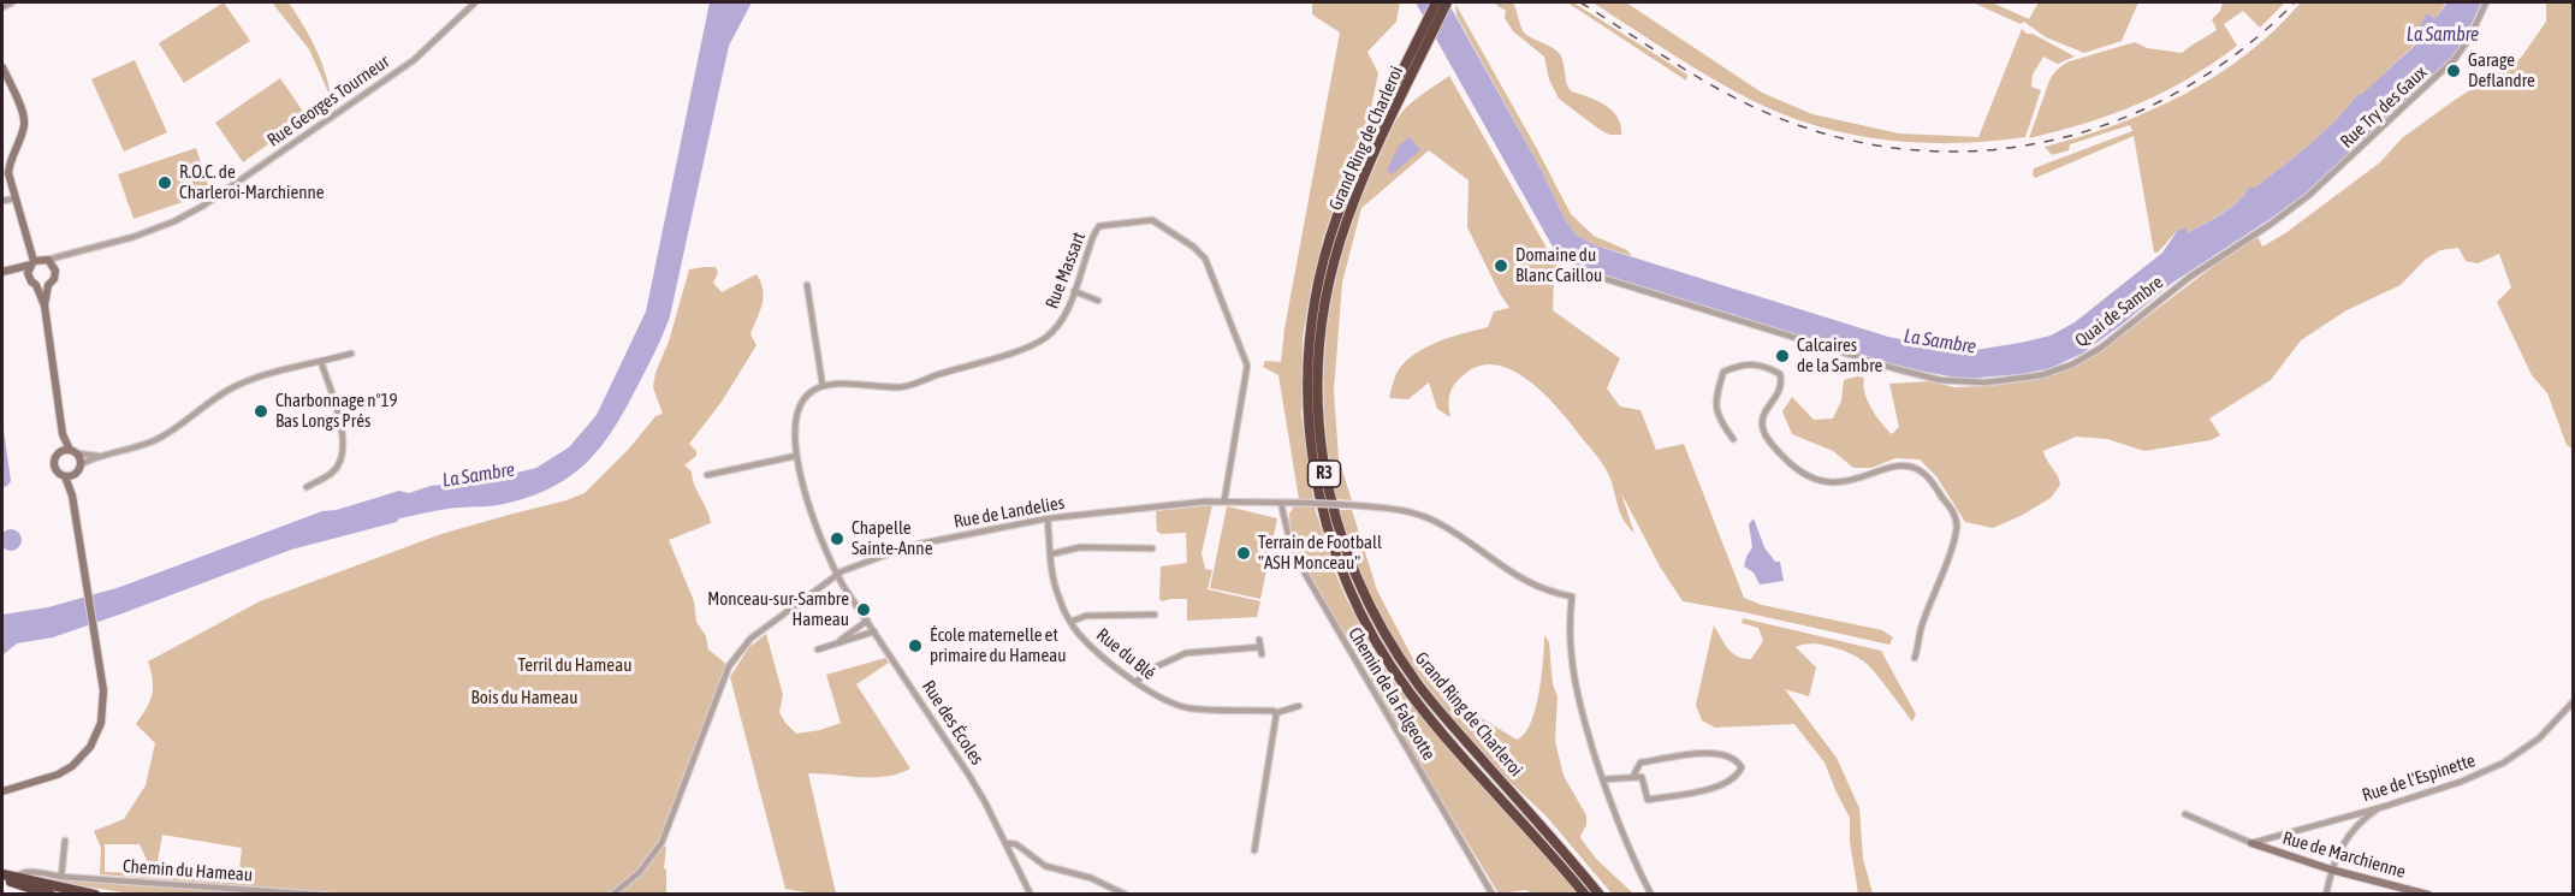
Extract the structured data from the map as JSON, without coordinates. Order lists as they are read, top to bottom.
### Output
{
  "streets": {
    "highway": ["Grand Ring de Charleroi", "R3"],
    "street": [
      "Rue Georges Tourneur",
      "Rue Try des Gaux",
      "Rue Massart",
      "Quai de Sambre",
      "Rue de Landelies",
      "Rue du Blé",
      "Chemin de la Falgeotte",
      "Rue des Écoles",
      "Rue de l'Espinette",
      "Rue de Marchienne",
      "Chemin du Hameau"
    ]
  },
  "crossings": [
    ["Rue Try des Gaux", "Quai de Sambre"],
    ["Rue Massart", "Rue de Landelies"],
    ["Rue Massart", "Rue des Écoles"],
    ["Rue de Landelies", "Rue du Blé"],
    ["Rue de Landelies", "Chemin de la Falgeotte"],
    ["Rue de Landelies", "Rue des Écoles"],
    ["Rue de l'Espinette", "Rue de Marchienne"]
  ],
  "water": ["La Sambre"],
  "parks": ["Terril du Hameau", "Bois du Hameau"],
  "places": [
    "Garage Deflandre",
    "R.O.C. de Charleroi-Marchienne",
    "Domaine du Blanc Caillou",
    "Calcaires de la Sambre",
    "Charbonnage n°19 Bas Longs Prés",
    "Chapelle Sainte-Anne",
    "Terrain de Football \"ASH Monceau\"",
    "Monceau-sur-Sambre Hameau",
    "École maternelle et primaire du Hameau"
  ]
}
